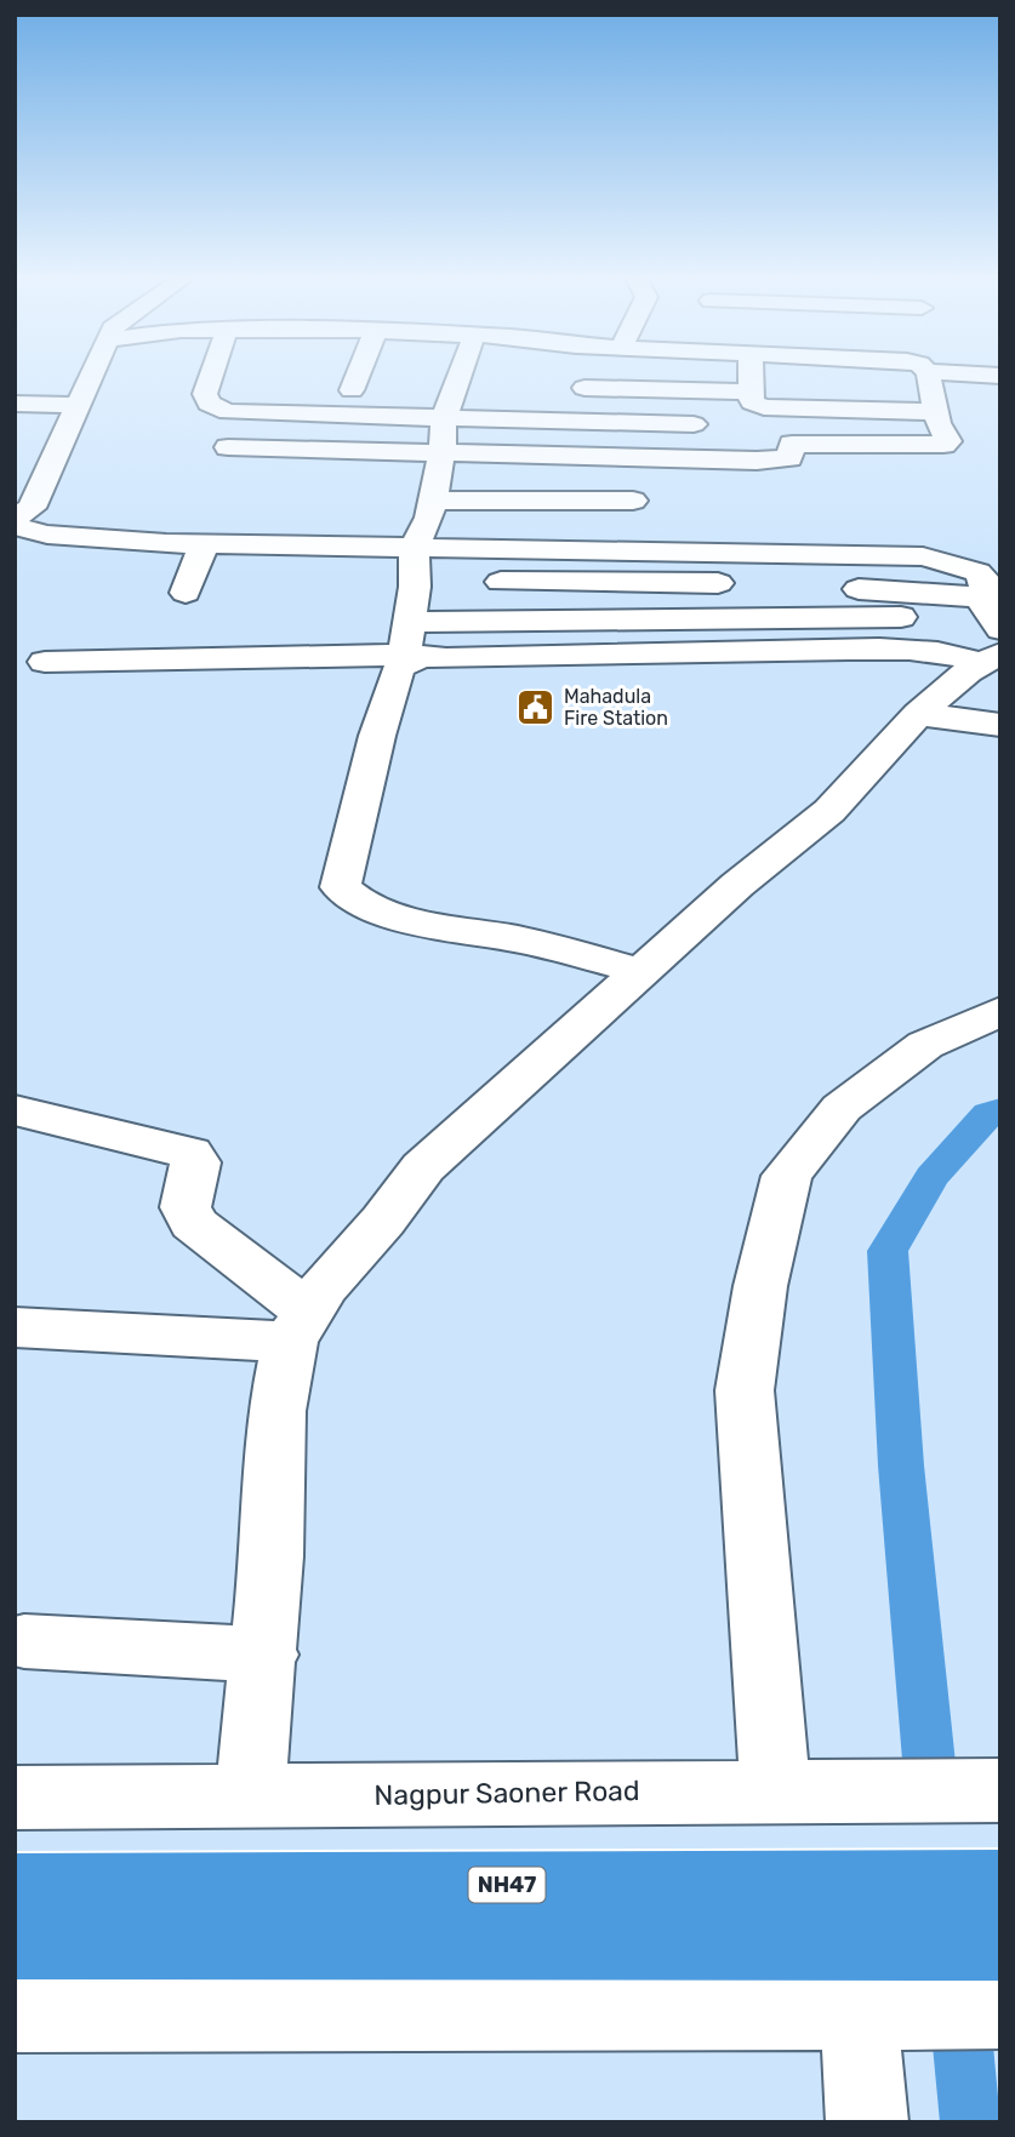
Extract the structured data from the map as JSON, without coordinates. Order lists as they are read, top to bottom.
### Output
{
  "streets": {
    "highway": ["NH47"],
    "street": ["Nagpur Saoner Road"]
  },
  "places": {
    "public building": ["Mahadula Fire Station"]
  }
}
